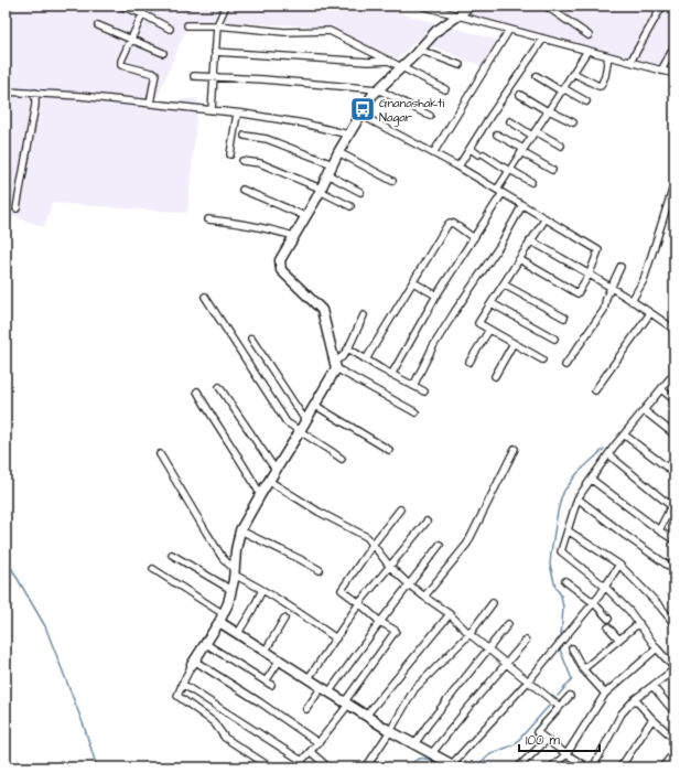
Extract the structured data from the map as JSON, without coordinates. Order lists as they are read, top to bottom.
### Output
{
  "places": {
    "bus stop": ["Gnanashakti Nagar"]
  },
  "scale_bar": "100 m"
}
